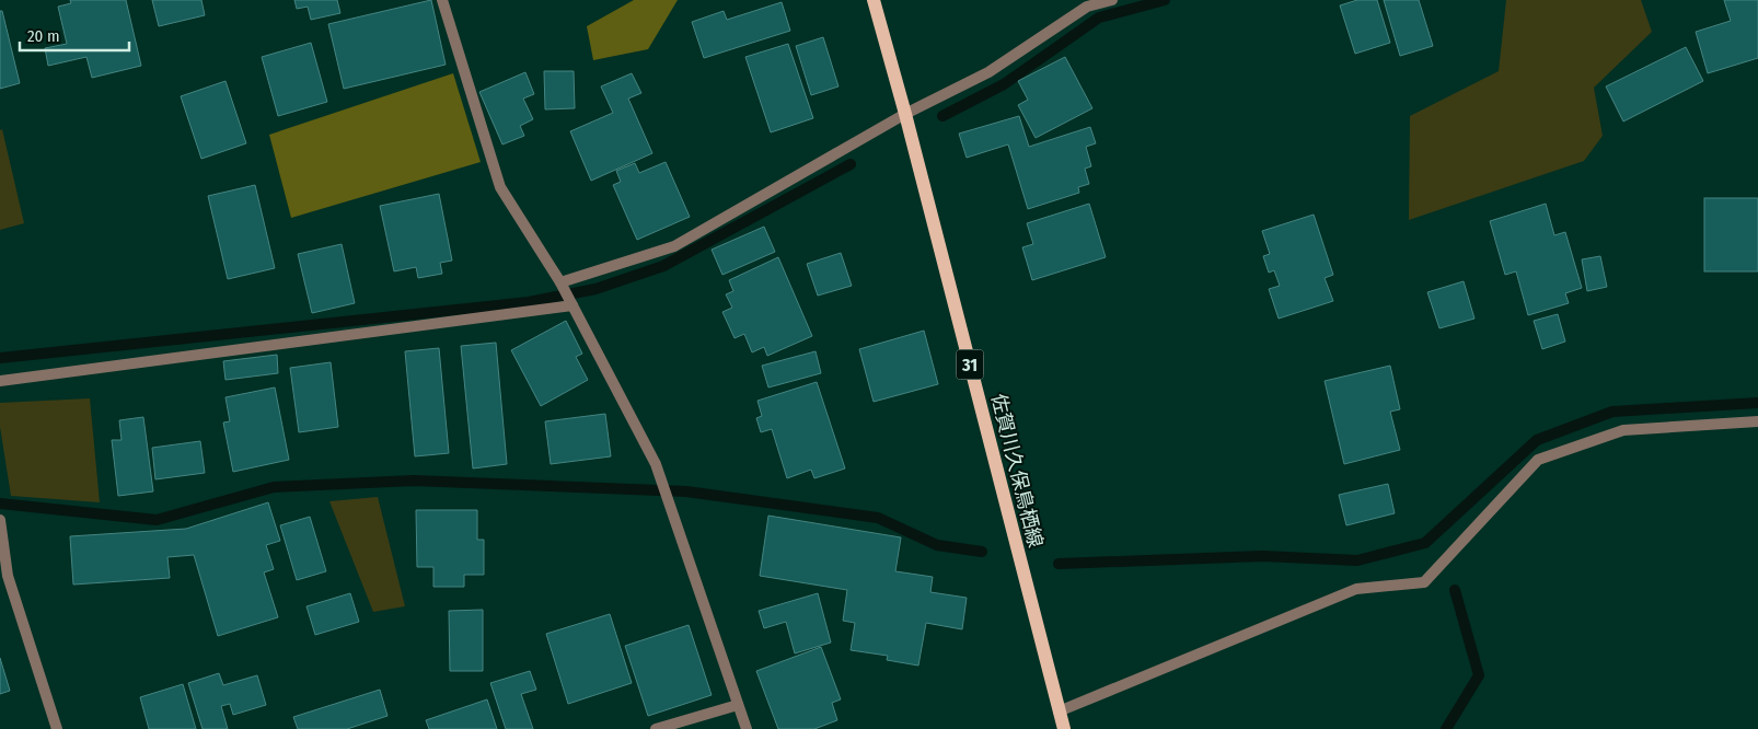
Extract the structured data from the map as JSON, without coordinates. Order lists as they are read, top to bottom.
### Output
{
  "streets": {
    "main road": ["31", "佐賀川久保鳥栖線"]
  },
  "scale_bar": "20 m"
}
